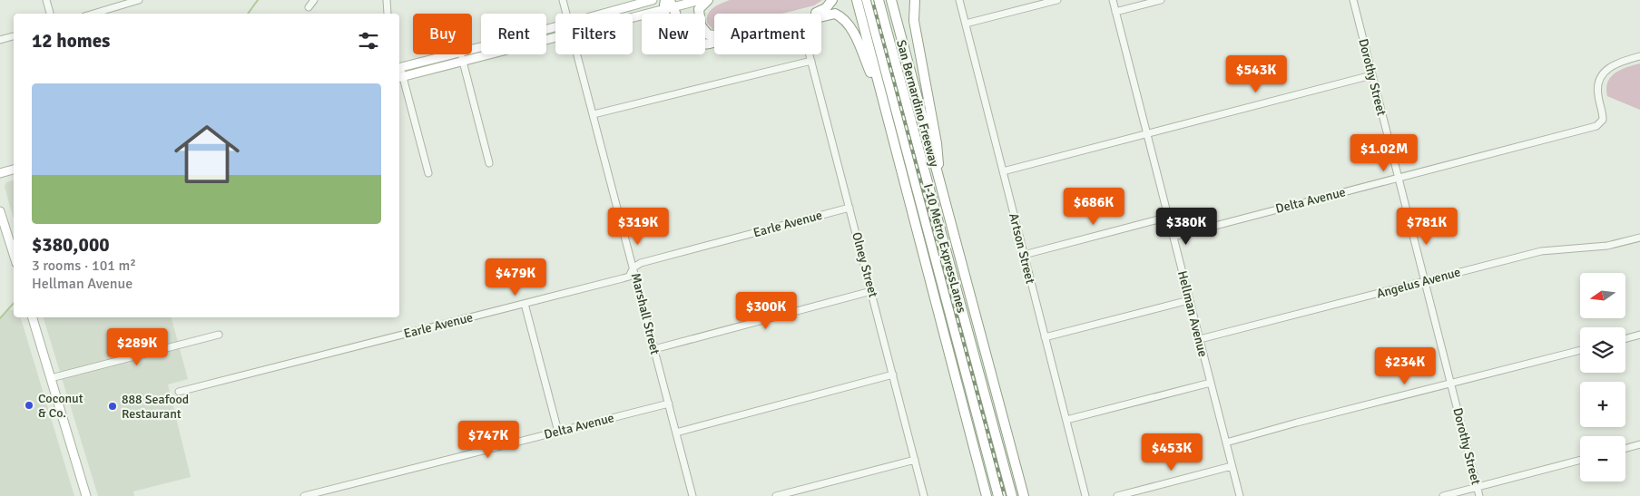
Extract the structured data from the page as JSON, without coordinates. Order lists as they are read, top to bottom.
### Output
{
  "streets": {
    "highway": ["San Bernardino Freeway", "I-10 Metro ExpressLanes"],
    "street": [
      "Dorothy Street",
      "Delta Avenue",
      "Earle Avenue",
      "Artson Street",
      "Olney Street",
      "Angelus Avenue",
      "Marshall Street",
      "Hellman Avenue"
    ]
  },
  "crossings": [
    ["Dorothy Street", "Delta Avenue"],
    ["Dorothy Street", "Angelus Avenue"],
    ["Delta Avenue", "Marshall Street"],
    ["Delta Avenue", "Hellman Avenue"],
    ["Earle Avenue", "Olney Street"],
    ["Earle Avenue", "Marshall Street"],
    ["Angelus Avenue", "Hellman Avenue"]
  ],
  "places": ["Coconut & Co.", "888 Seafood Restaurant"],
  "north": "left",
  "page": {
    "chip": [
      "Buy",
      "Rent",
      "Filters",
      "New",
      "Apartment"
    ],
    "heading": "12 homes",
    "price": [
      "$543K",
      "$1.02M",
      "$686K",
      "$319K",
      "$380K",
      "$781K",
      "$479K",
      "$300K",
      "$289K",
      "$234K",
      "$747K",
      "$453K"
    ],
    "list": [
      {
        "name": "$380,000",
        "note": "3 rooms · 101 m² · Hellman Avenue"
      }
    ],
    "map_buttons": ["+", "−"]
  }
}
